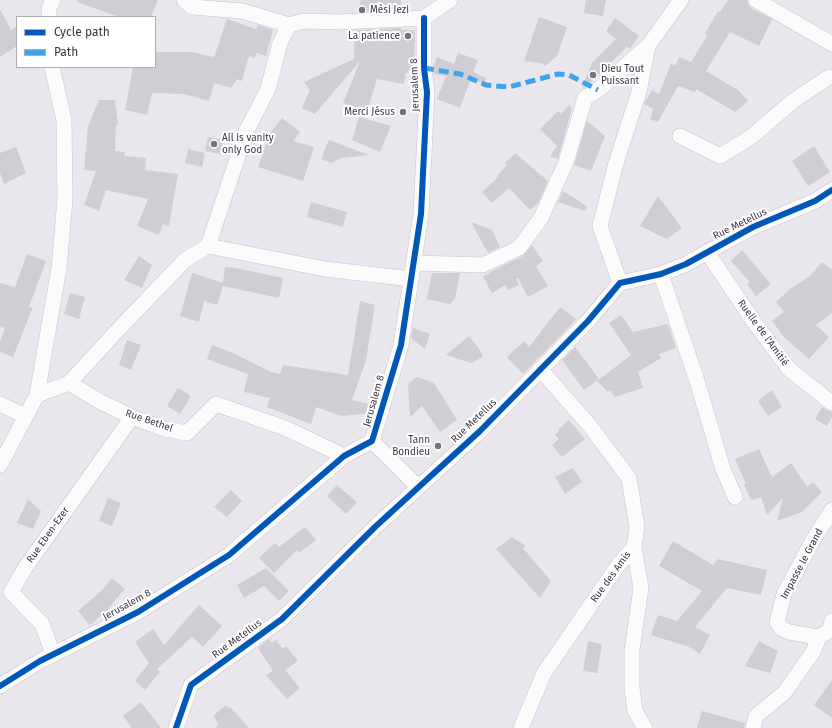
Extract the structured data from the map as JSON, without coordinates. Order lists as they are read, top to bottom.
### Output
{
  "streets": {
    "street": [
      "Jerusalem 8",
      "Rue Metellus",
      "Ruelle de l'Amitié",
      "Rue Bethel",
      "Rue Eben-Ezer",
      "Impasse le Grand",
      "Rue des Amis"
    ]
  },
  "crossings": [
    ["Jerusalem 8", "Rue Bethel"],
    ["Jerusalem 8", "Rue Eben-Ezer"],
    ["Rue Metellus", "Ruelle de l'Amitié"],
    ["Rue Metellus", "Rue des Amis"],
    ["Rue Bethel", "Rue Eben-Ezer"]
  ],
  "places": [
    "Mèsi Jezi",
    "La patience",
    "Dieu Tout Puissant",
    "Merci Jésus",
    "All is vanity only God",
    "Tann Bondieu"
  ],
  "legend": ["Cycle path", "Path"]
}
